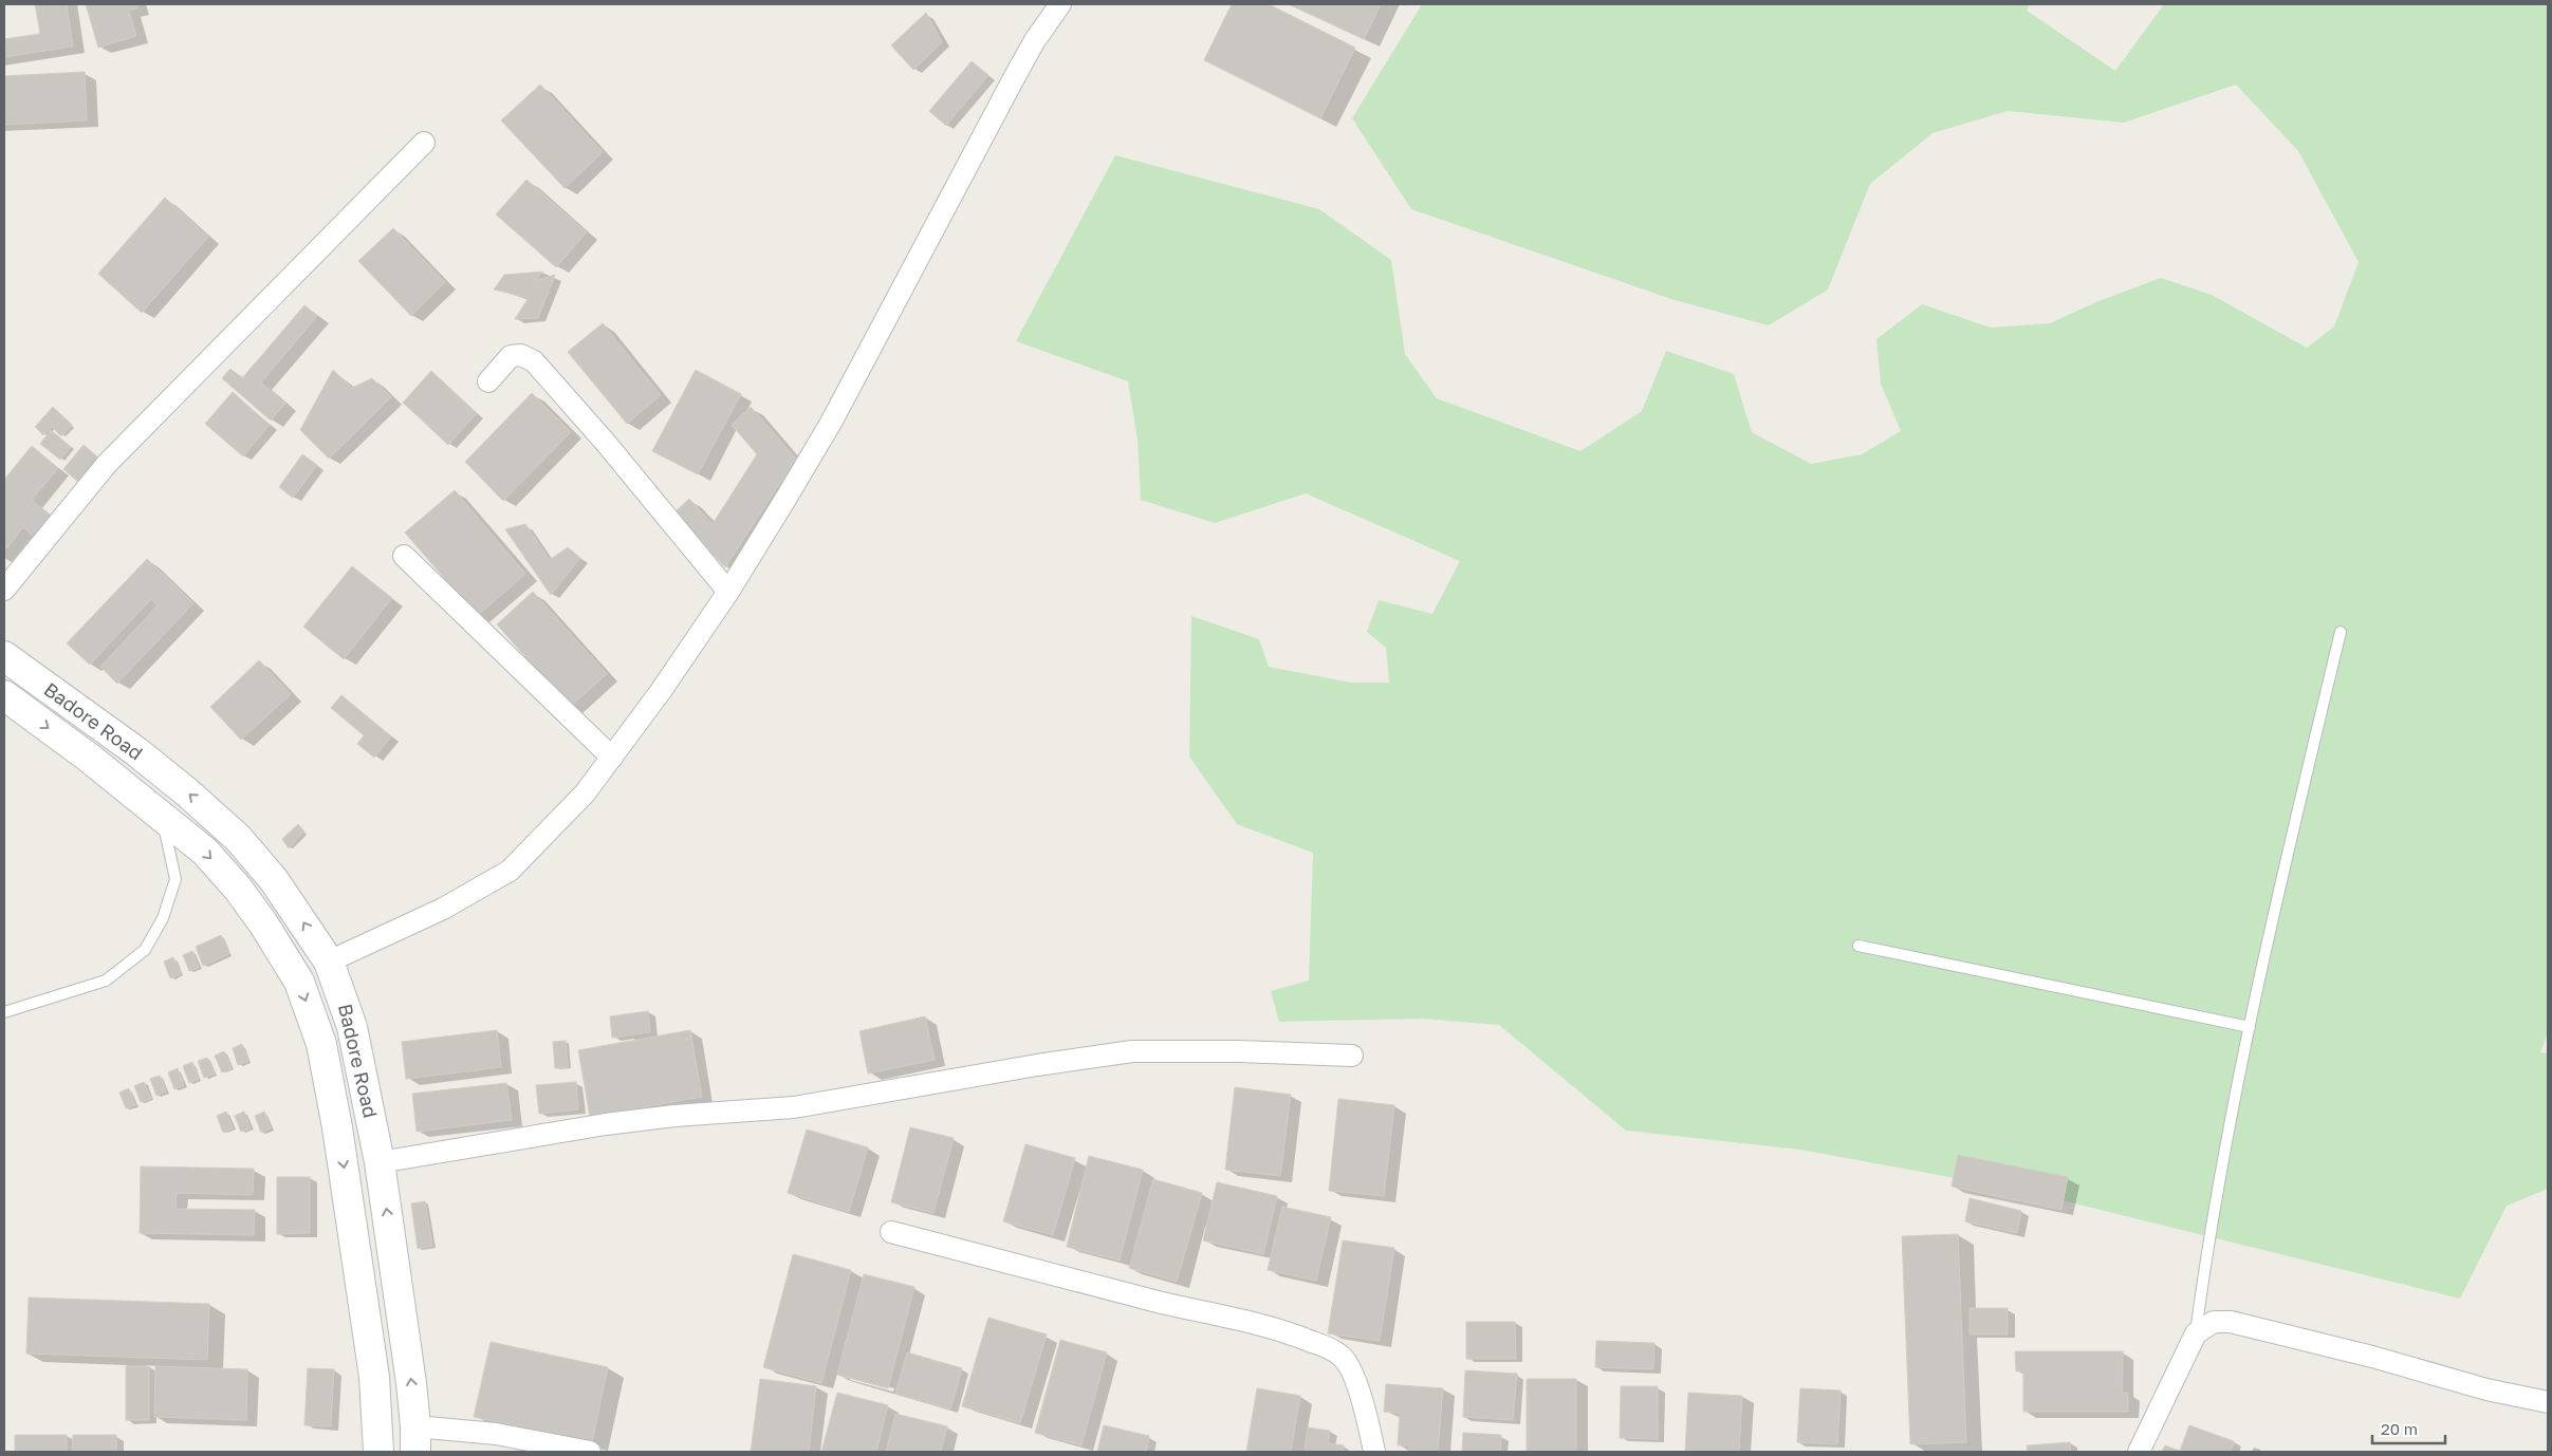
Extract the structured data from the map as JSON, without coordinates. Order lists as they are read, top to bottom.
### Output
{
  "streets": {
    "main road": ["Badore Road"]
  },
  "scale_bar": "20 m"
}
